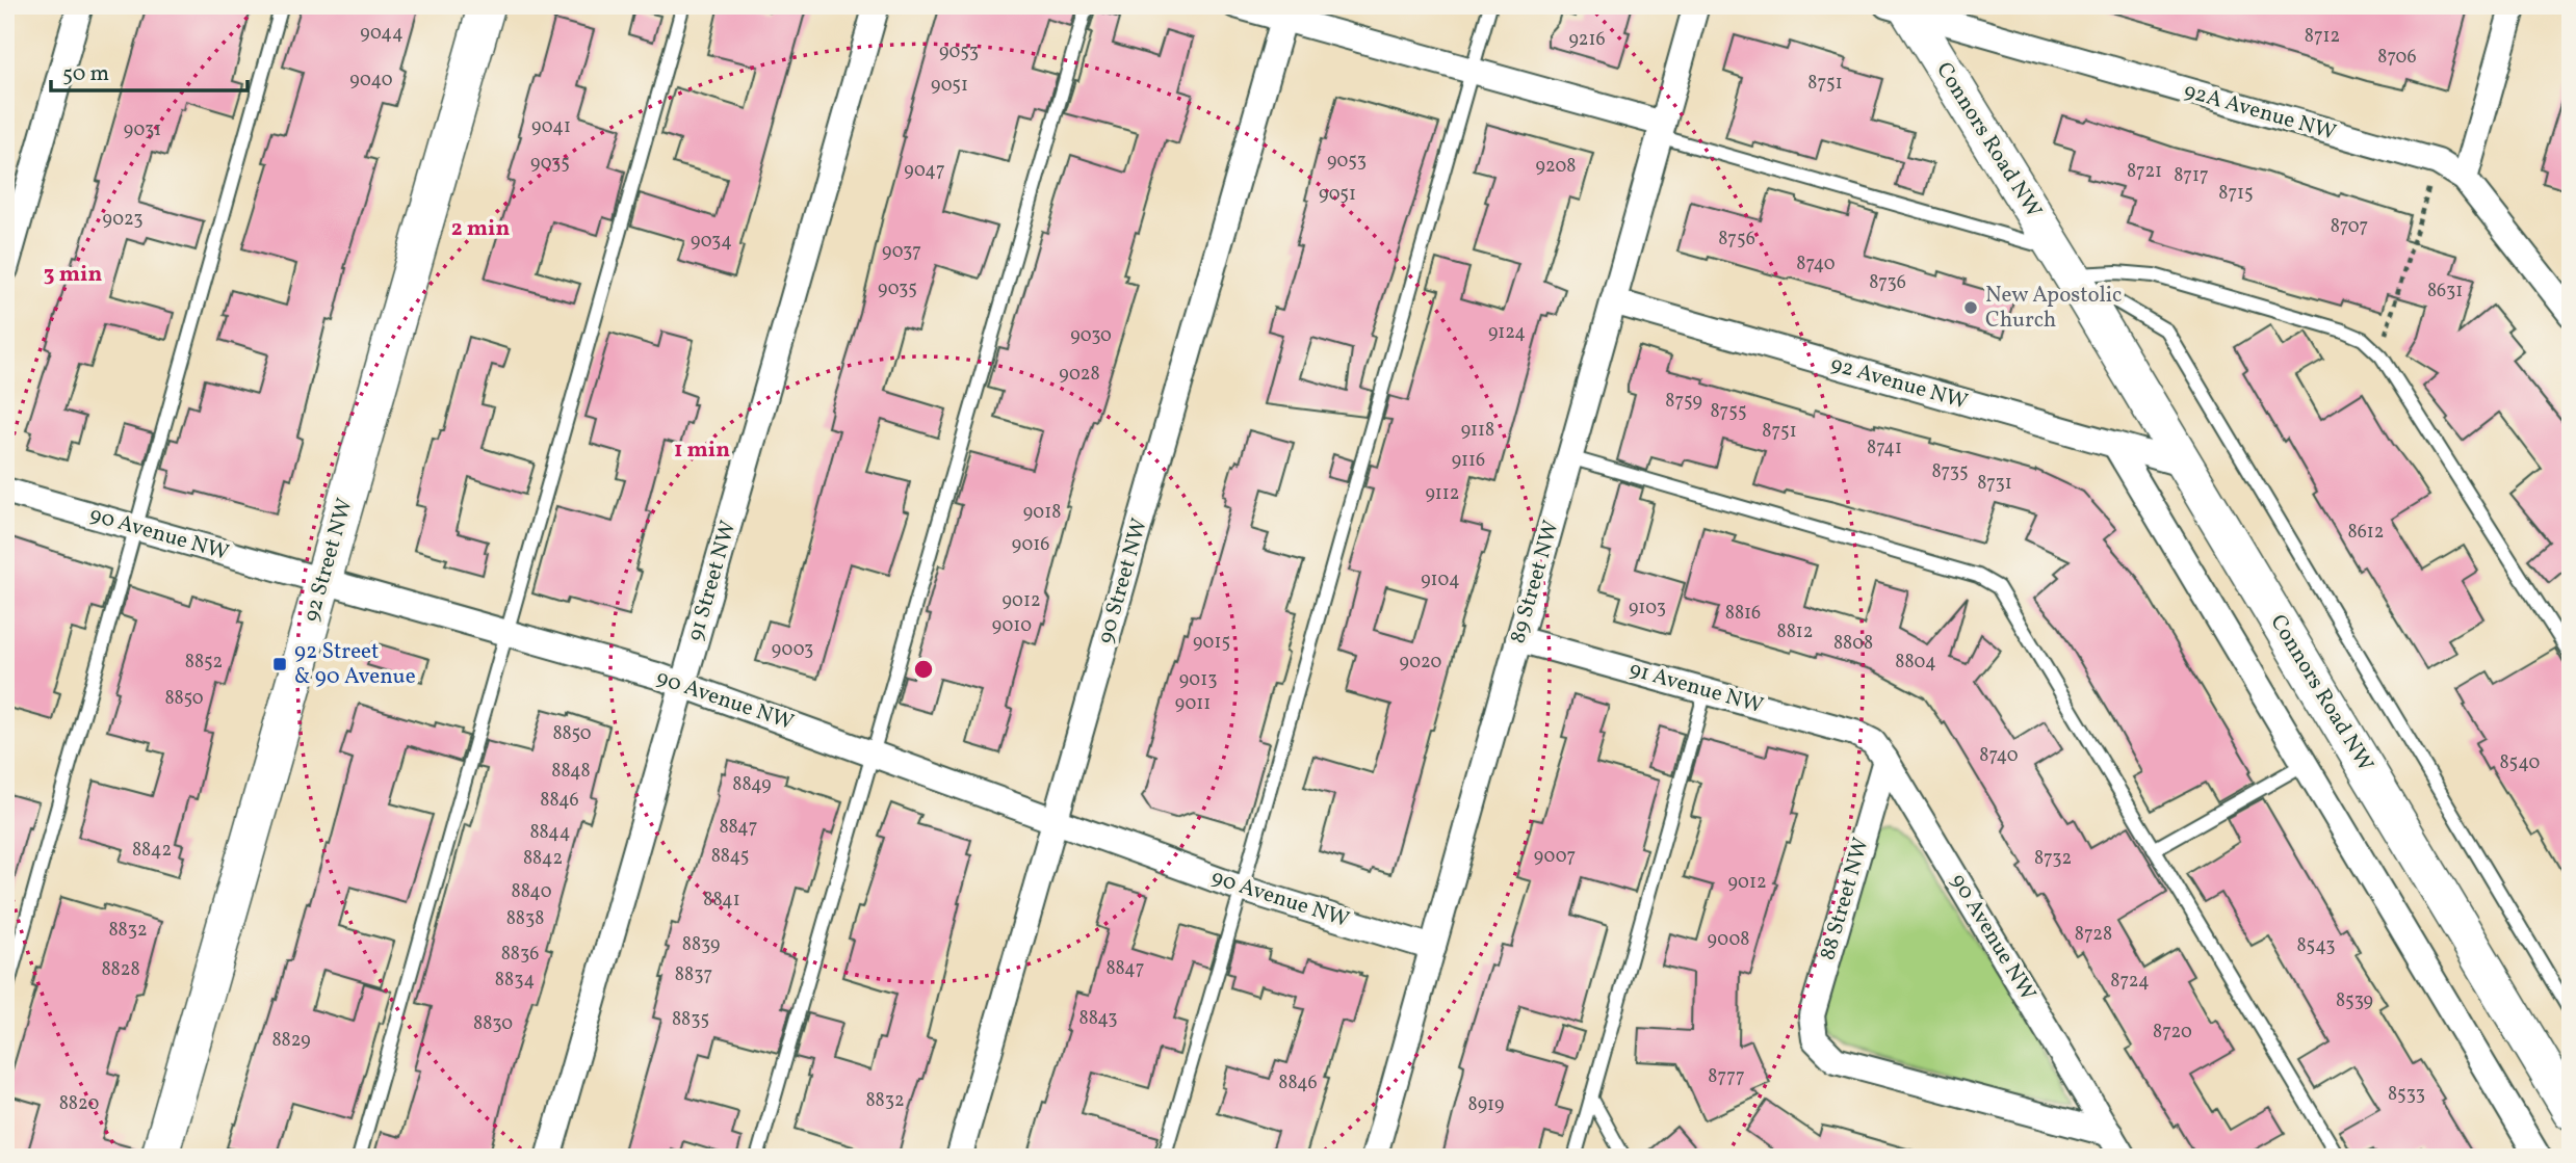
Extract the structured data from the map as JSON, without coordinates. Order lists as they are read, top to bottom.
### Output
{
  "streets": {
    "main road": ["Connors Road NW", "92 Street NW"],
    "street": [
      "92A Avenue NW",
      "92 Avenue NW",
      "90 Avenue NW",
      "91 Street NW",
      "90 Street NW",
      "89 Street NW",
      "91 Avenue NW",
      "88 Street NW"
    ]
  },
  "crossings": [
    ["92A Avenue NW", "Connors Road NW"],
    ["Connors Road NW", "92 Avenue NW"],
    ["92 Avenue NW", "89 Street NW"],
    ["90 Avenue NW", "92 Street NW"],
    ["90 Avenue NW", "91 Street NW"],
    ["90 Avenue NW", "90 Street NW"],
    ["90 Avenue NW", "89 Street NW"],
    ["90 Avenue NW", "91 Avenue NW"],
    ["90 Avenue NW", "88 Street NW"],
    ["89 Street NW", "91 Avenue NW"],
    ["91 Avenue NW", "88 Street NW"]
  ],
  "places": {
    "other": ["New Apostolic Church"],
    "transit": ["92 Street & 90 Avenue"]
  },
  "house_numbers": [
    "9044",
    "8712",
    "9216",
    "9053",
    "8706",
    "9040",
    "8751",
    "9051",
    "9041",
    "9031",
    "9053",
    "9035",
    "9208",
    "9047",
    "8721",
    "8717",
    "8715",
    "9051",
    "9023",
    "8707",
    "8756",
    "9034",
    "9037",
    "8740",
    "8736",
    "9035",
    "8631",
    "9124",
    "9030",
    "9028",
    "8759",
    "8755",
    "9118",
    "8751",
    "8741",
    "9116",
    "8735",
    "8731",
    "9112",
    "9018",
    "8612",
    "9016",
    "9104",
    "9012",
    "9103",
    "8816",
    "9010",
    "8812",
    "9015",
    "8808",
    "9003",
    "8852",
    "9020",
    "8804",
    "9013",
    "8850",
    "9011",
    "8850",
    "8740",
    "8540",
    "8848",
    "8849",
    "8846",
    "8847",
    "8844",
    "8842",
    "8845",
    "9007",
    "8842",
    "8732",
    "9012",
    "8840",
    "8841",
    "8838",
    "8832",
    "8728",
    "9008",
    "8839",
    "8543",
    "8836",
    "8847",
    "8828",
    "8837",
    "8834",
    "8724",
    "8539",
    "8843",
    "8835",
    "8830",
    "8720",
    "8829",
    "8777",
    "8846",
    "8533",
    "8832",
    "8820",
    "8919"
  ],
  "scale_bar": "50 m",
  "rings": ["2 min", "3 min", "1 min"]
}
